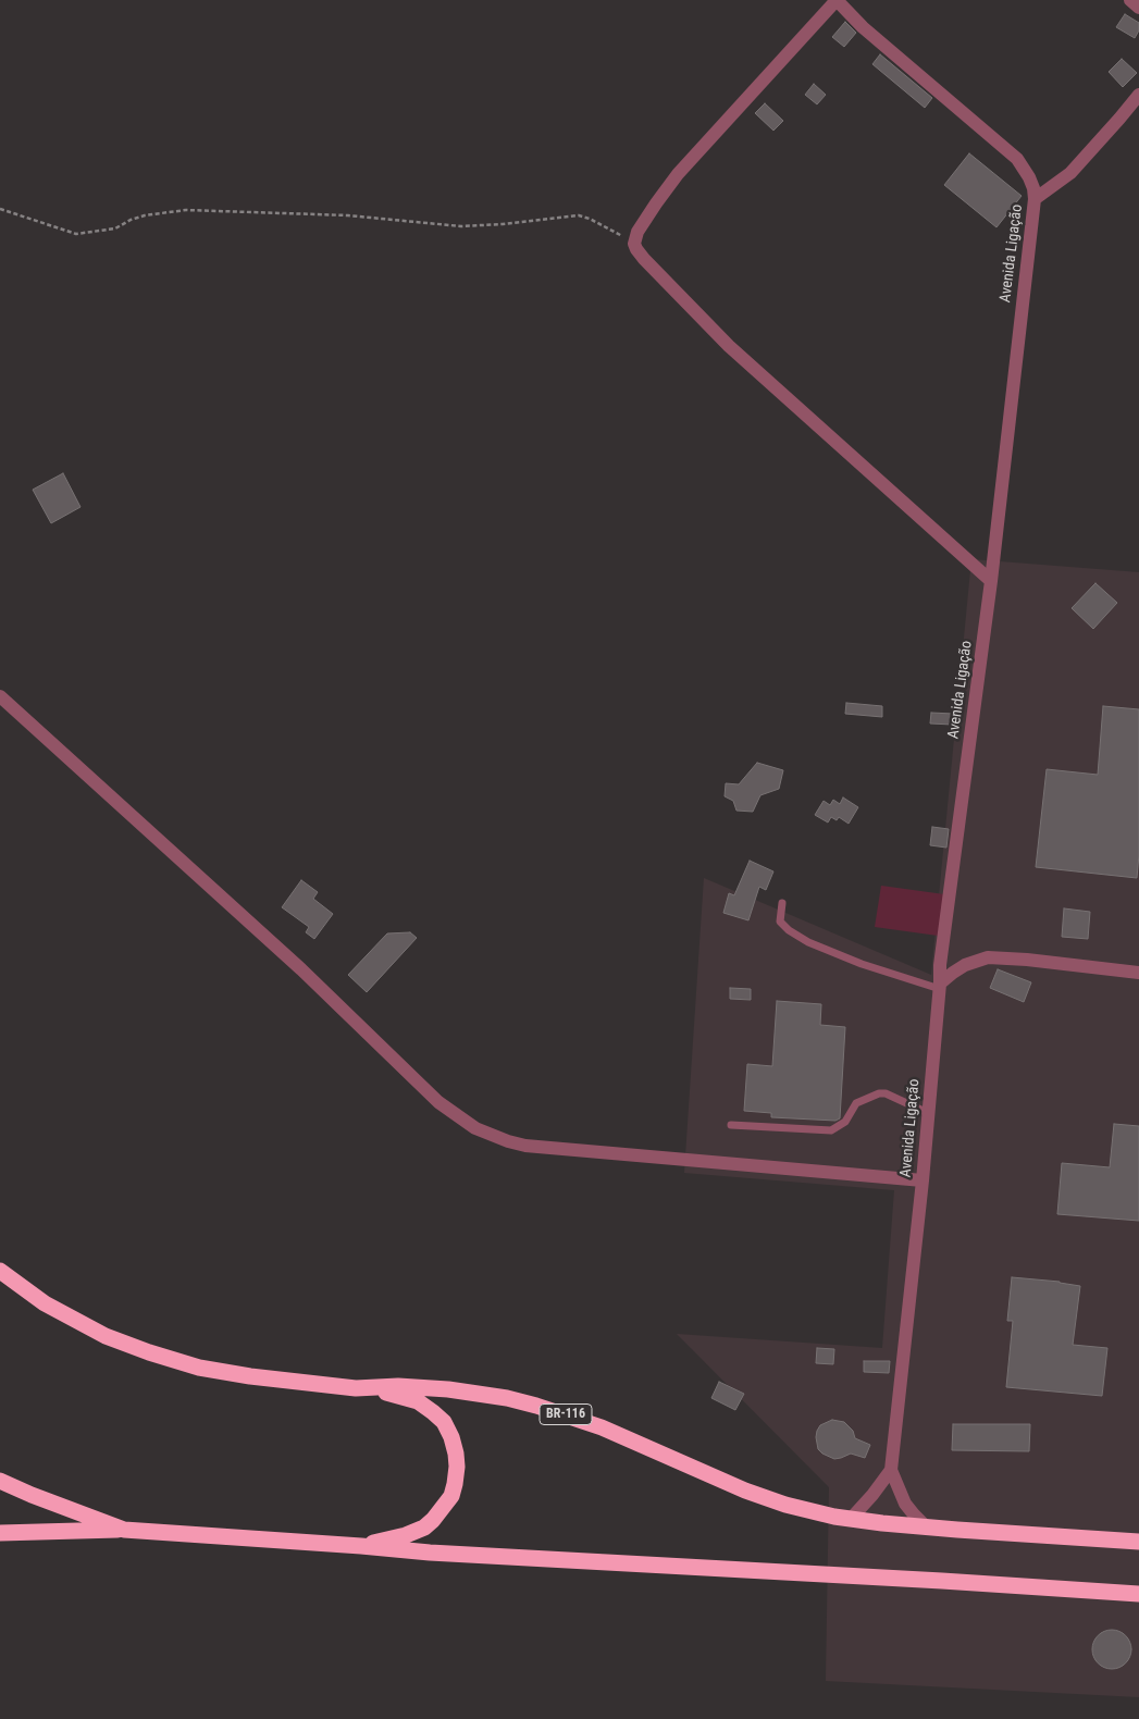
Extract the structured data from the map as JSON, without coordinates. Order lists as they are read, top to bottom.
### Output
{
  "streets": {
    "highway": ["BR-116"],
    "street": ["Avenida Ligação"]
  },
  "crossings": [
    ["Avenida Ligação", "BR-116"]
  ]
}
